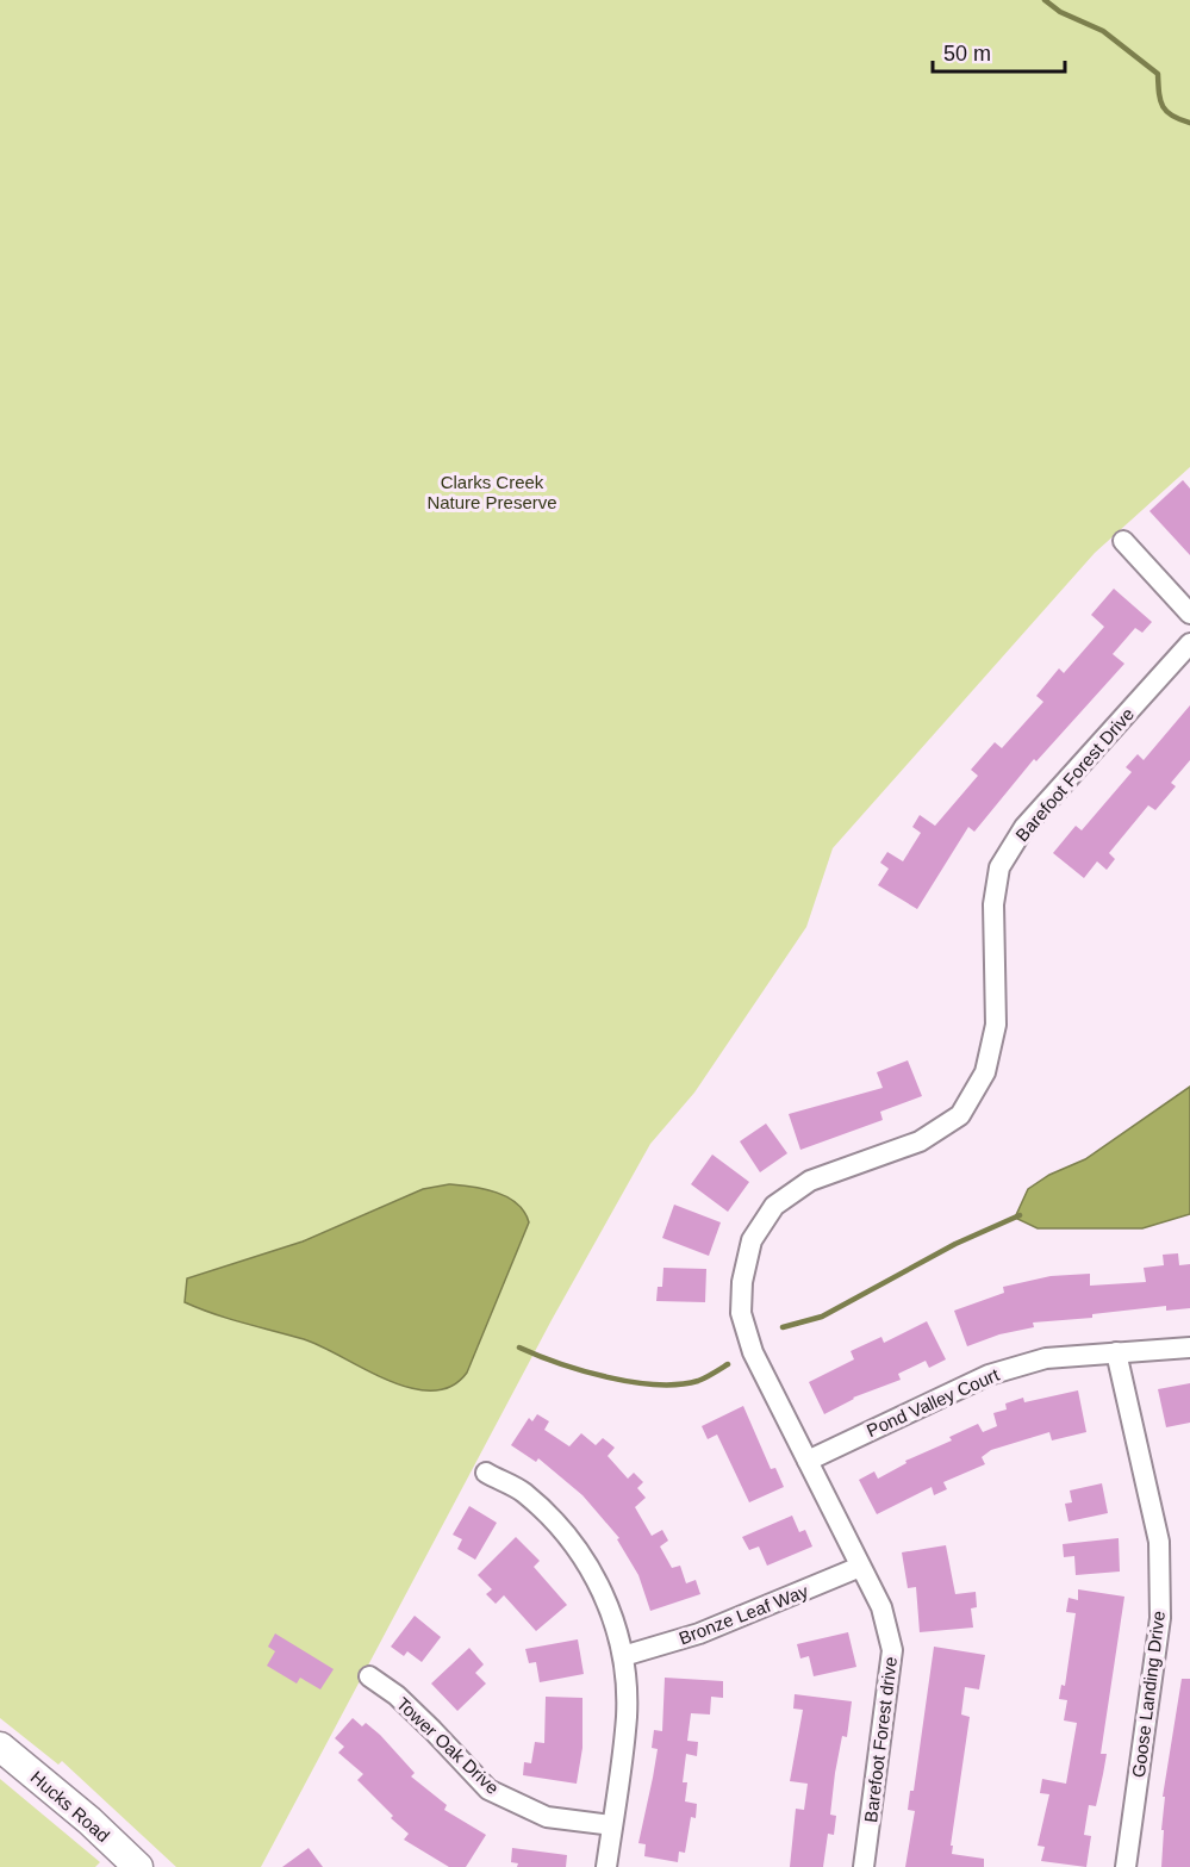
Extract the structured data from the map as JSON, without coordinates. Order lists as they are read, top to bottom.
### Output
{
  "streets": {
    "main road": ["Hucks Road"],
    "street": [
      "Barefoot Forest Drive",
      "Pond Valley Court",
      "Bronze Leaf Way",
      "Goose Landing Drive",
      "Barefoot Forest drive",
      "Tower Oak Drive"
    ]
  },
  "crossings": [
    ["Barefoot Forest Drive", "Pond Valley Court"],
    ["Barefoot Forest Drive", "Barefoot Forest drive"],
    ["Pond Valley Court", "Goose Landing Drive"],
    ["Pond Valley Court", "Barefoot Forest drive"],
    ["Bronze Leaf Way", "Barefoot Forest drive"]
  ],
  "parks": ["Clarks Creek Nature Preserve"],
  "scale_bar": "50 m"
}
